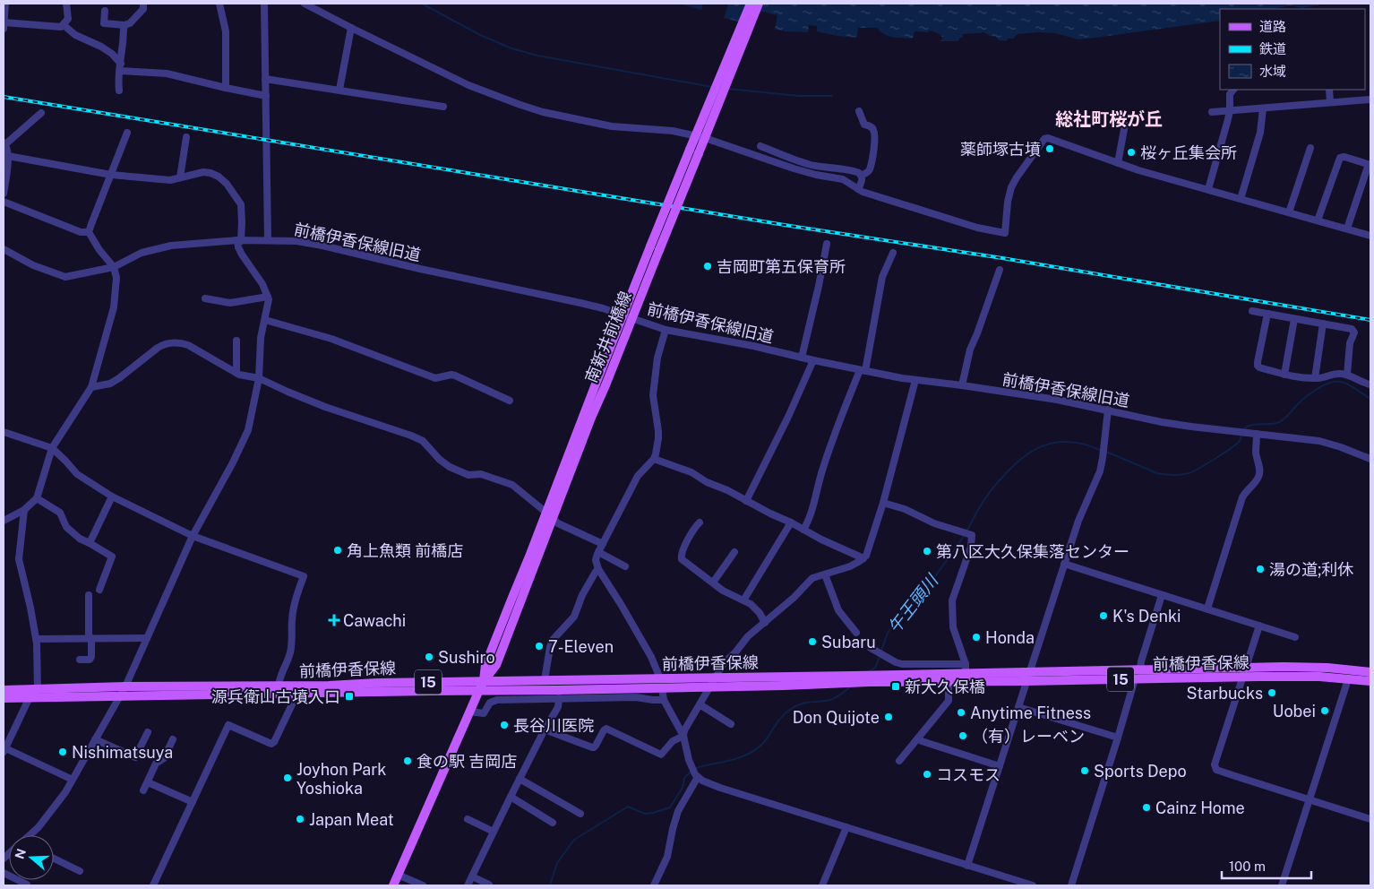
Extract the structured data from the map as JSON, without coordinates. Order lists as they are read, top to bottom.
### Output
{
  "streets": {
    "main road": ["南新井前橋線", "前橋伊香保線", "15"],
    "street": ["前橋伊香保線旧道"]
  },
  "crossings": [
    ["前橋伊香保線旧道", "南新井前橋線"],
    ["南新井前橋線", "前橋伊香保線"]
  ],
  "districts": ["総社町桜が丘"],
  "water": ["午王頭川"],
  "places": {
    "other": [
      "薬師塚古墳",
      "桜ヶ丘集会所",
      "吉岡町第五保育所",
      "角上魚類 前橋店",
      "第八区大久保集落センター",
      "湯の道;利休",
      "K's Denki",
      "Honda",
      "Subaru",
      "7-Eleven",
      "Sushiro",
      "Starbucks",
      "Uobei",
      "Anytime Fitness",
      "Don Quijote",
      "長谷川医院",
      "（有）レーベン",
      "Nishimatsuya",
      "食の駅 吉岡店",
      "Sports Depo",
      "コスモス",
      "Joyhon Park Yoshioka",
      "Cainz Home",
      "Japan Meat"
    ],
    "health": ["Cawachi"],
    "transit": ["新大久保橋", "源兵衛山古墳入口"]
  },
  "legend": ["道路", "鉄道", "水域"],
  "scale_bar": "100 m",
  "north": "left"
}
